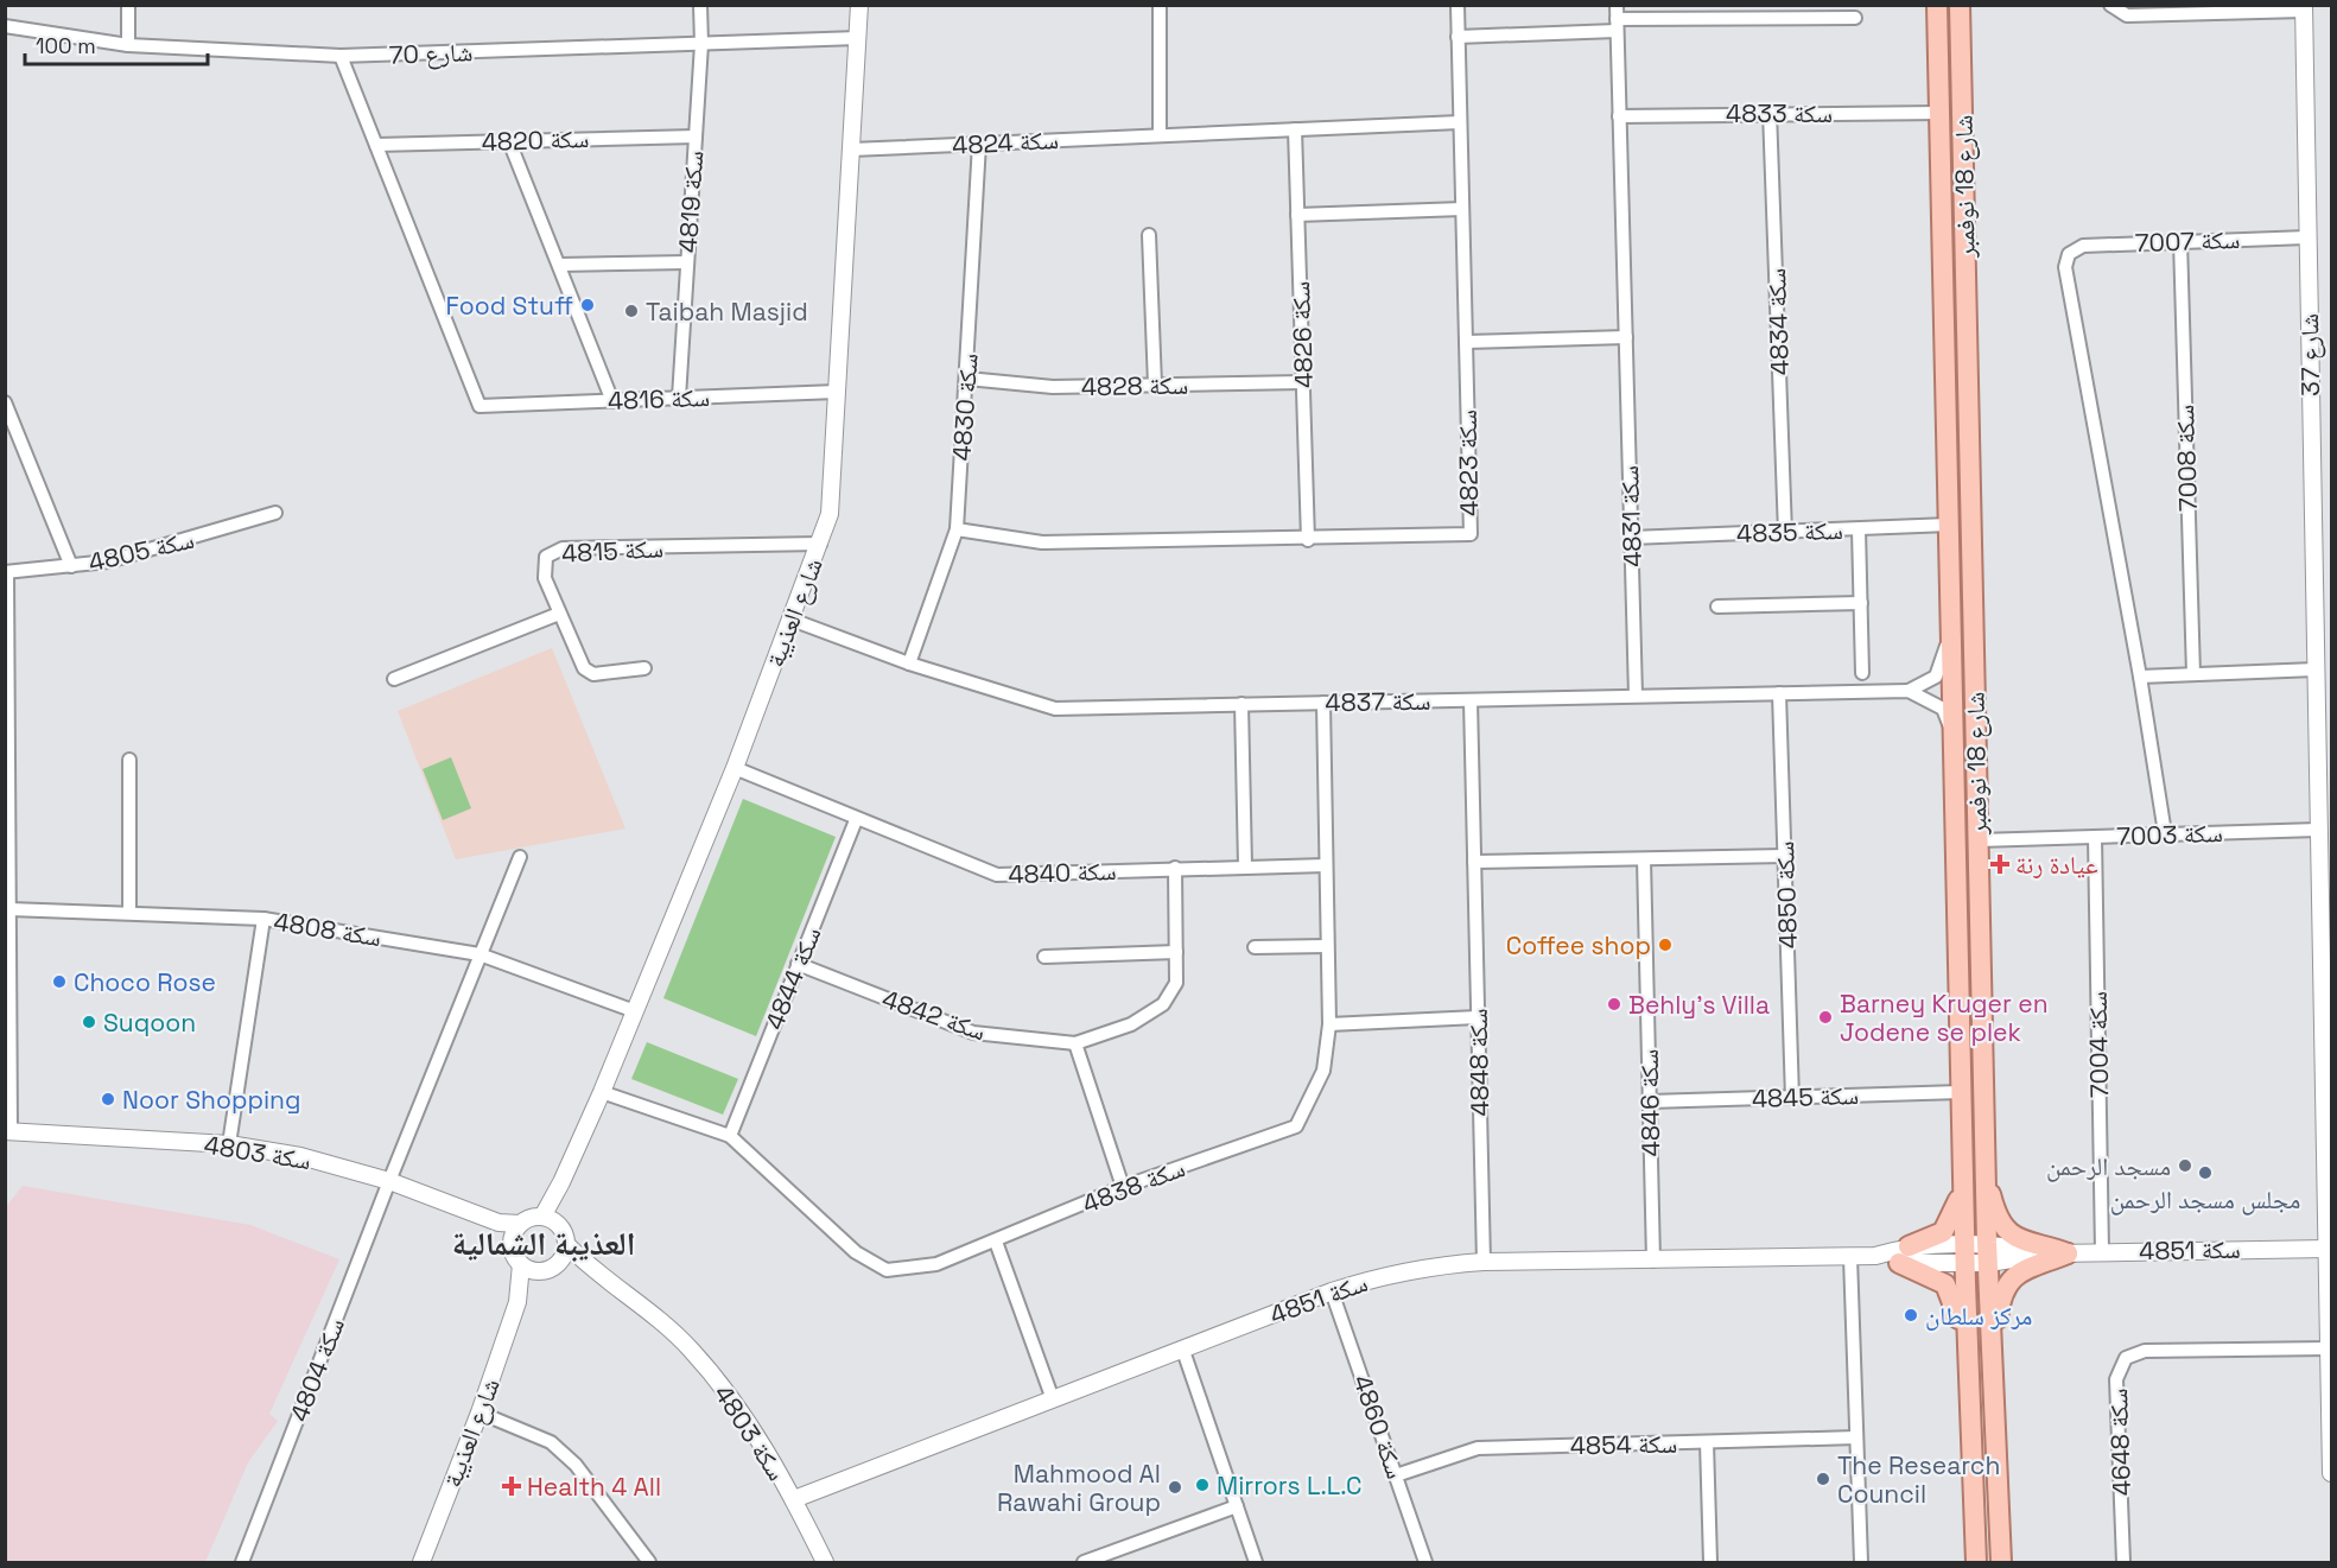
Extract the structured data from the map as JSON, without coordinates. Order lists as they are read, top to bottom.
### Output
{
  "streets": {
    "main road": ["شارع 18 نوفمبر"],
    "street": [
      "شارع 70",
      "سكة 4833",
      "سكة 4820",
      "سكة 4824",
      "سكة 4819",
      "سكة 7007",
      "سكة 4834",
      "سكة 4826",
      "شارع 37",
      "سكة 4828",
      "سكة 4816",
      "سكة 4830",
      "سكة 7008",
      "سكة 4823",
      "سكة 4831",
      "سكة 4835",
      "سكة 4805",
      "سكة 4815",
      "شارع العذيبة",
      "سكة 4837",
      "سكة 7003",
      "سكة 4840",
      "سكة 4850",
      "سكة 4808",
      "سكة 4844",
      "سكة 4842",
      "سكة 7004",
      "سكة 4848",
      "سكة 4845",
      "سكة 4846",
      "سكة 4803",
      "سكة 4838",
      "سكة 4851",
      "سكة 4804",
      "سكة 4860",
      "سكة 4648",
      "سكة 4854"
    ]
  },
  "crossings": [
    ["شارع 70", "سكة 4819"],
    ["شارع 70", "شارع العذيبة"],
    ["سكة 4833", "شارع 18 نوفمبر"],
    ["سكة 4833", "سكة 4834"],
    ["سكة 4833", "سكة 4831"],
    ["سكة 4820", "سكة 4819"],
    ["سكة 4820", "سكة 4816"],
    ["سكة 4824", "سكة 4826"],
    ["سكة 4824", "سكة 4830"],
    ["سكة 4824", "سكة 4823"],
    ["سكة 4824", "شارع العذيبة"],
    ["شارع 18 نوفمبر", "سكة 4835"],
    ["شارع 18 نوفمبر", "سكة 4837"],
    ["شارع 18 نوفمبر", "سكة 7003"],
    ["شارع 18 نوفمبر", "سكة 4845"],
    ["شارع 18 نوفمبر", "سكة 4851"],
    ["سكة 4819", "سكة 4816"],
    ["سكة 7007", "شارع 37"],
    ["سكة 7007", "سكة 7008"],
    ["سكة 4834", "سكة 4835"],
    ["سكة 4826", "سكة 4828"],
    ["سكة 4826", "سكة 4823"],
    ["شارع 37", "سكة 7003"],
    ["شارع 37", "سكة 4851"],
    ["شارع 37", "سكة 4648"],
    ["سكة 4828", "سكة 4830"],
    ["سكة 4816", "شارع العذيبة"],
    ["سكة 4830", "سكة 4823"],
    ["سكة 4830", "سكة 4837"],
    ["سكة 4831", "سكة 4835"],
    ["سكة 4831", "سكة 4837"],
    ["سكة 4815", "شارع العذيبة"],
    ["شارع العذيبة", "سكة 4837"],
    ["شارع العذيبة", "سكة 4840"],
    ["شارع العذيبة", "سكة 4808"],
    ["شارع العذيبة", "سكة 4803"],
    ["شارع العذيبة", "سكة 4838"],
    ["سكة 4837", "سكة 4850"],
    ["سكة 4837", "سكة 4848"],
    ["سكة 4837", "سكة 4838"],
    ["سكة 7003", "سكة 7004"],
    ["سكة 4840", "سكة 4844"],
    ["سكة 4840", "سكة 4842"],
    ["سكة 4840", "سكة 4838"],
    ["سكة 4850", "سكة 4845"],
    ["سكة 4808", "سكة 4804"],
    ["سكة 4844", "سكة 4842"],
    ["سكة 4844", "سكة 4838"],
    ["سكة 7004", "سكة 4851"],
    ["سكة 4848", "سكة 4851"],
    ["سكة 4845", "سكة 4846"],
    ["سكة 4846", "سكة 4851"],
    ["سكة 4803", "سكة 4851"],
    ["سكة 4803", "سكة 4804"],
    ["سكة 4851", "سكة 4860"],
    ["سكة 4860", "سكة 4854"]
  ],
  "districts": ["العذيبة الشمالية"],
  "places": {
    "other": [
      "Food Stuff",
      "Taibah Masjid",
      "Coffee shop",
      "Choco Rose",
      "Behly's Villa",
      "Barney Kruger en Jodene se plek",
      "Suqoon",
      "Noor Shopping",
      "مسجد الرحمن",
      "مجلس مسجد الرحمن",
      "مركز سلطان",
      "The Research Council",
      "Mirrors L.L.C",
      "Mahmood Al Rawahi Group"
    ],
    "health": ["عيادة رنة", "Health 4 All"]
  },
  "scale_bar": "100 m"
}
